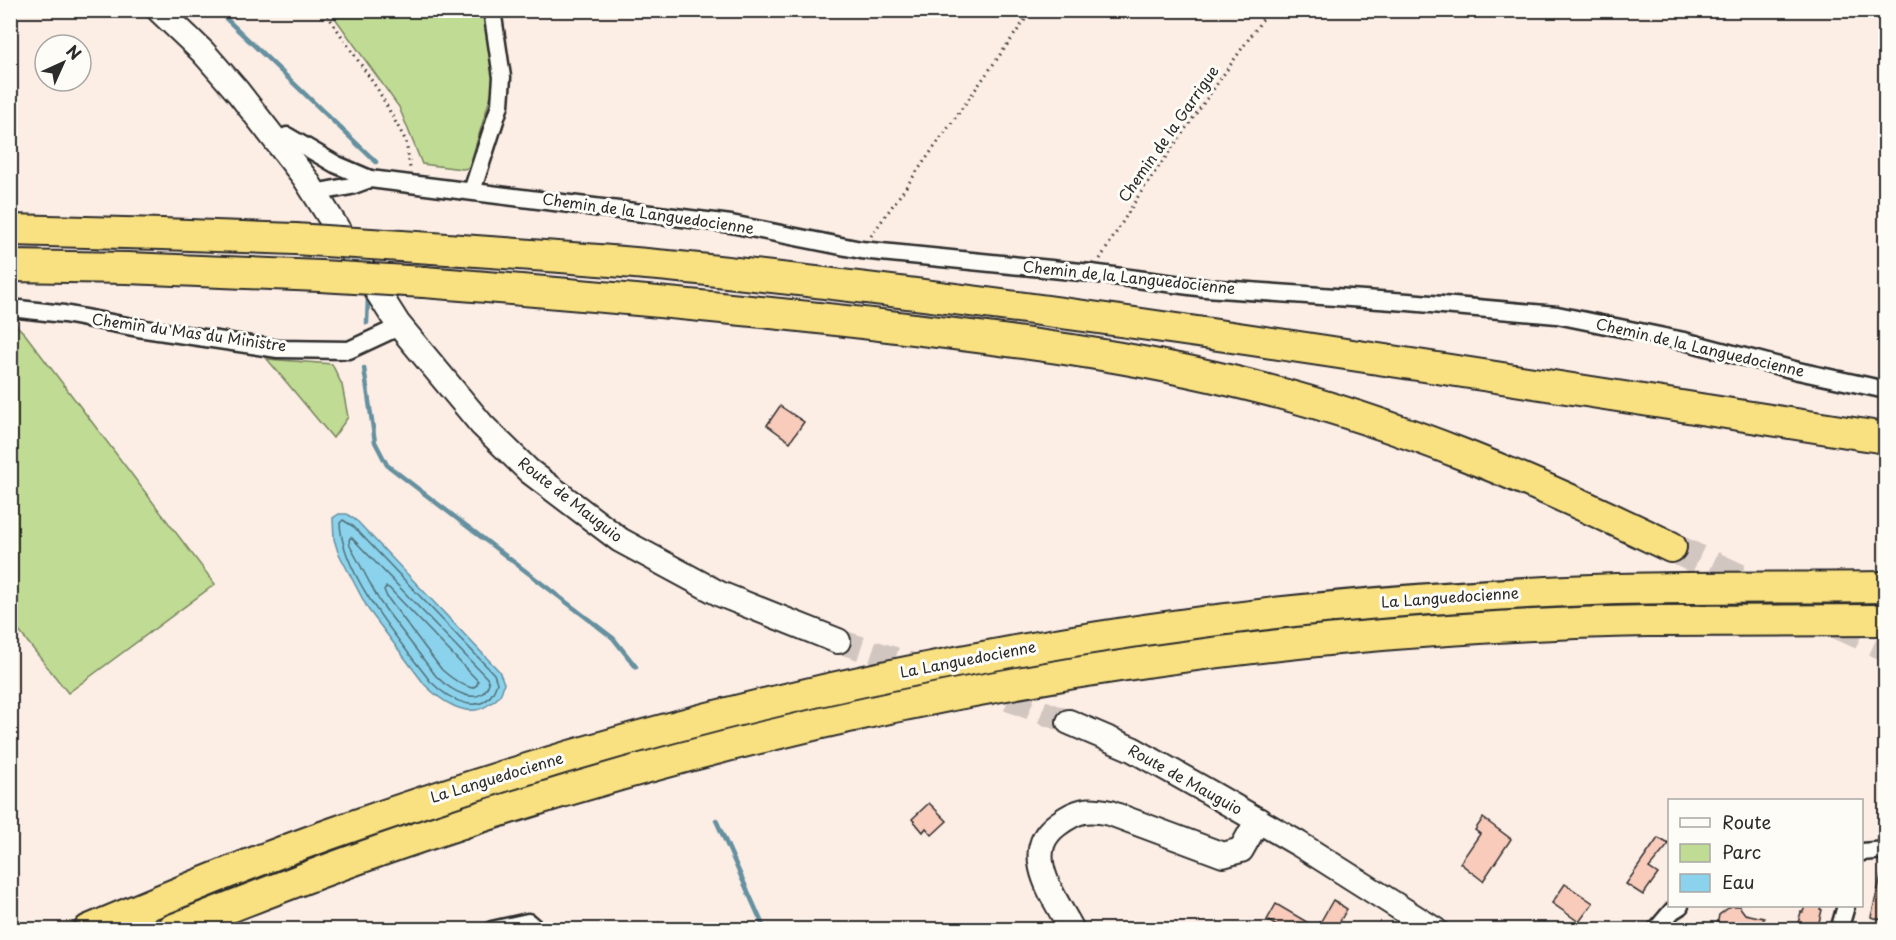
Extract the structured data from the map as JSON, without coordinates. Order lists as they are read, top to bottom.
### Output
{
  "streets": {
    "highway": ["La Languedocienne"],
    "street": ["Chemin de la Languedocienne", "Chemin du Mas du Ministre", "Route de Mauguio"],
    "path": ["Chemin de la Garrigue"]
  },
  "crossings": [
    ["Chemin de la Garrigue", "Chemin de la Languedocienne"],
    ["Chemin de la Languedocienne", "Route de Mauguio"],
    ["Chemin du Mas du Ministre", "Route de Mauguio"]
  ],
  "legend": ["Route", "Parc", "Eau"],
  "north": "top right"
}
